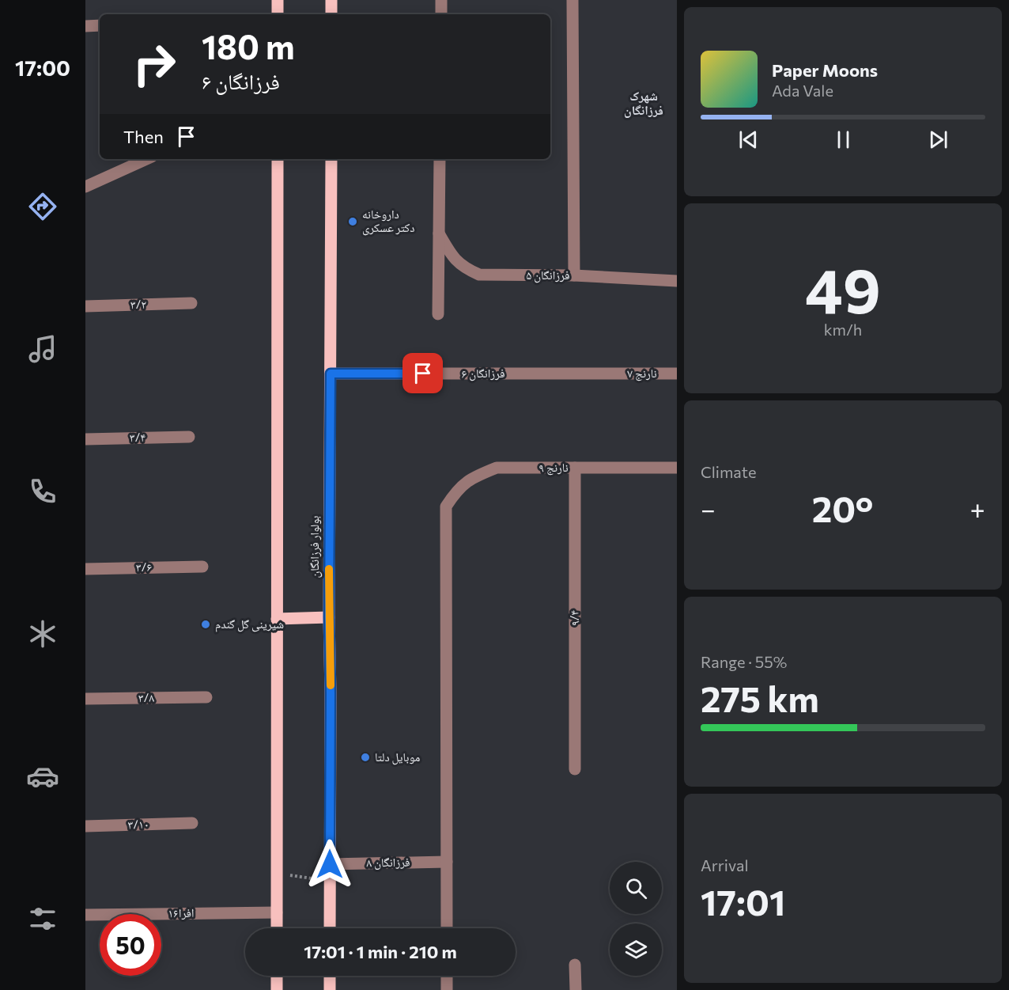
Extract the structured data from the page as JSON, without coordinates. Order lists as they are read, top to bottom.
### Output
{
  "streets": {
    "main road": ["بولوار فرزانگان"],
    "street": [
      "فرزانگان ۵",
      "۳/۲",
      "فرزانگان ۶",
      "نارنج ۷",
      "۳/۴",
      "نارنج ۹",
      "۳/۶",
      "۹/۴",
      "۳/۸",
      "۳/۱۰",
      "فرزانگان ۸",
      "۱۶افرا"
    ]
  },
  "crossings": [
    ["فرزانگان ۶", "نارنج ۷"],
    ["فرزانگان ۶", "بولوار فرزانگان"],
    ["نارنج ۹", "۹/۴"],
    ["نارنج ۹", "فرزانگان ۸"],
    ["بولوار فرزانگان", "فرزانگان ۸"]
  ],
  "districts": ["شهرک فرزانگان"],
  "places": ["داروخانه دکتر عسکری", "شیرینی گل گندم", "موبایل دلتا"],
  "page": {
    "tabs": "17:00",
    "turn": ["180 m", "فرزانگان ۶"],
    "song": ["Paper Moons", "Ada Vale"],
    "then": "Then",
    "tile": [
      ["49", "km/h"],
      "Climate",
      ["Range · 55%", "275 km"],
      ["Arrival", "17:01"]
    ],
    "heat": ["−", "20°", "+"],
    "limit": "50",
    "trip": "17:01 · 1 min · 210 m"
  }
}
